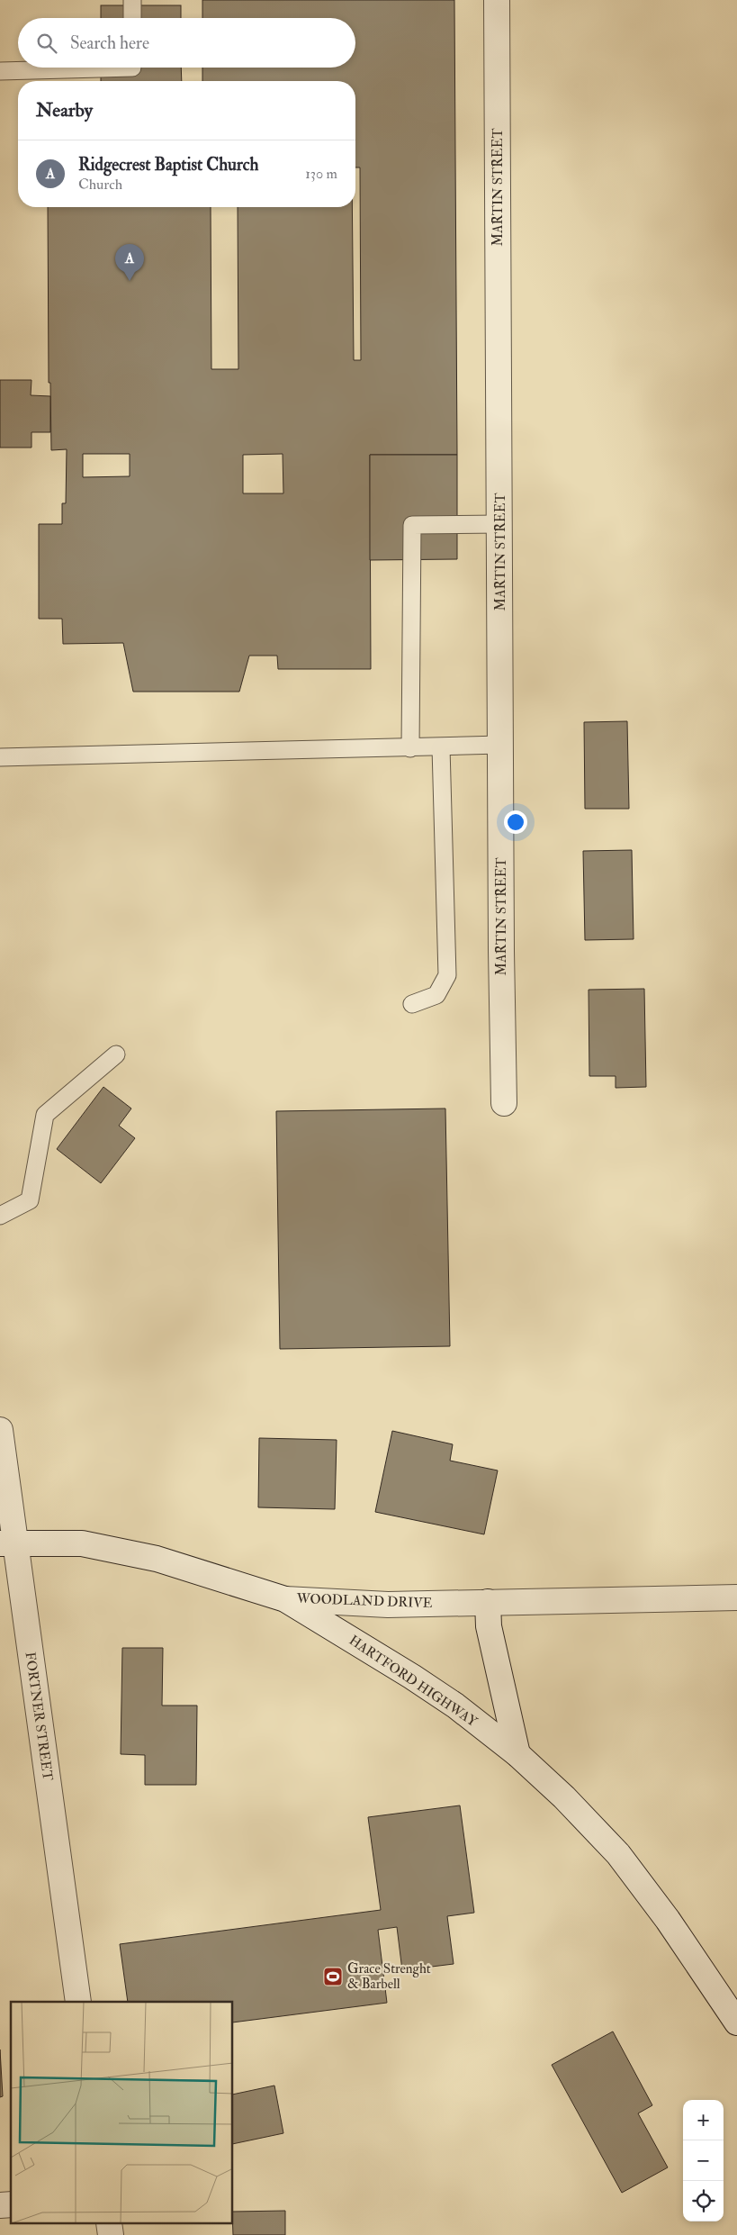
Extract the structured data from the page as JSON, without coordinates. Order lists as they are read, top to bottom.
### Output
{
  "streets": {
    "street": [
      "MARTIN STREET",
      "WOODLAND DRIVE",
      "HARTFORD HIGHWAY",
      "FORTNER STREET"
    ]
  },
  "crossings": [
    ["WOODLAND DRIVE", "HARTFORD HIGHWAY"],
    ["WOODLAND DRIVE", "FORTNER STREET"]
  ],
  "places": {
    "sports": ["Grace Strenght & Barbell"]
  },
  "page": {
    "search": "Search here",
    "heading": "Nearby",
    "list": [
      {
        "mark": "A",
        "name": "Ridgecrest Baptist Church",
        "note": "Church",
        "value": "130 m"
      }
    ],
    "pins": "A",
    "map_buttons": ["+", "−"]
  }
}
